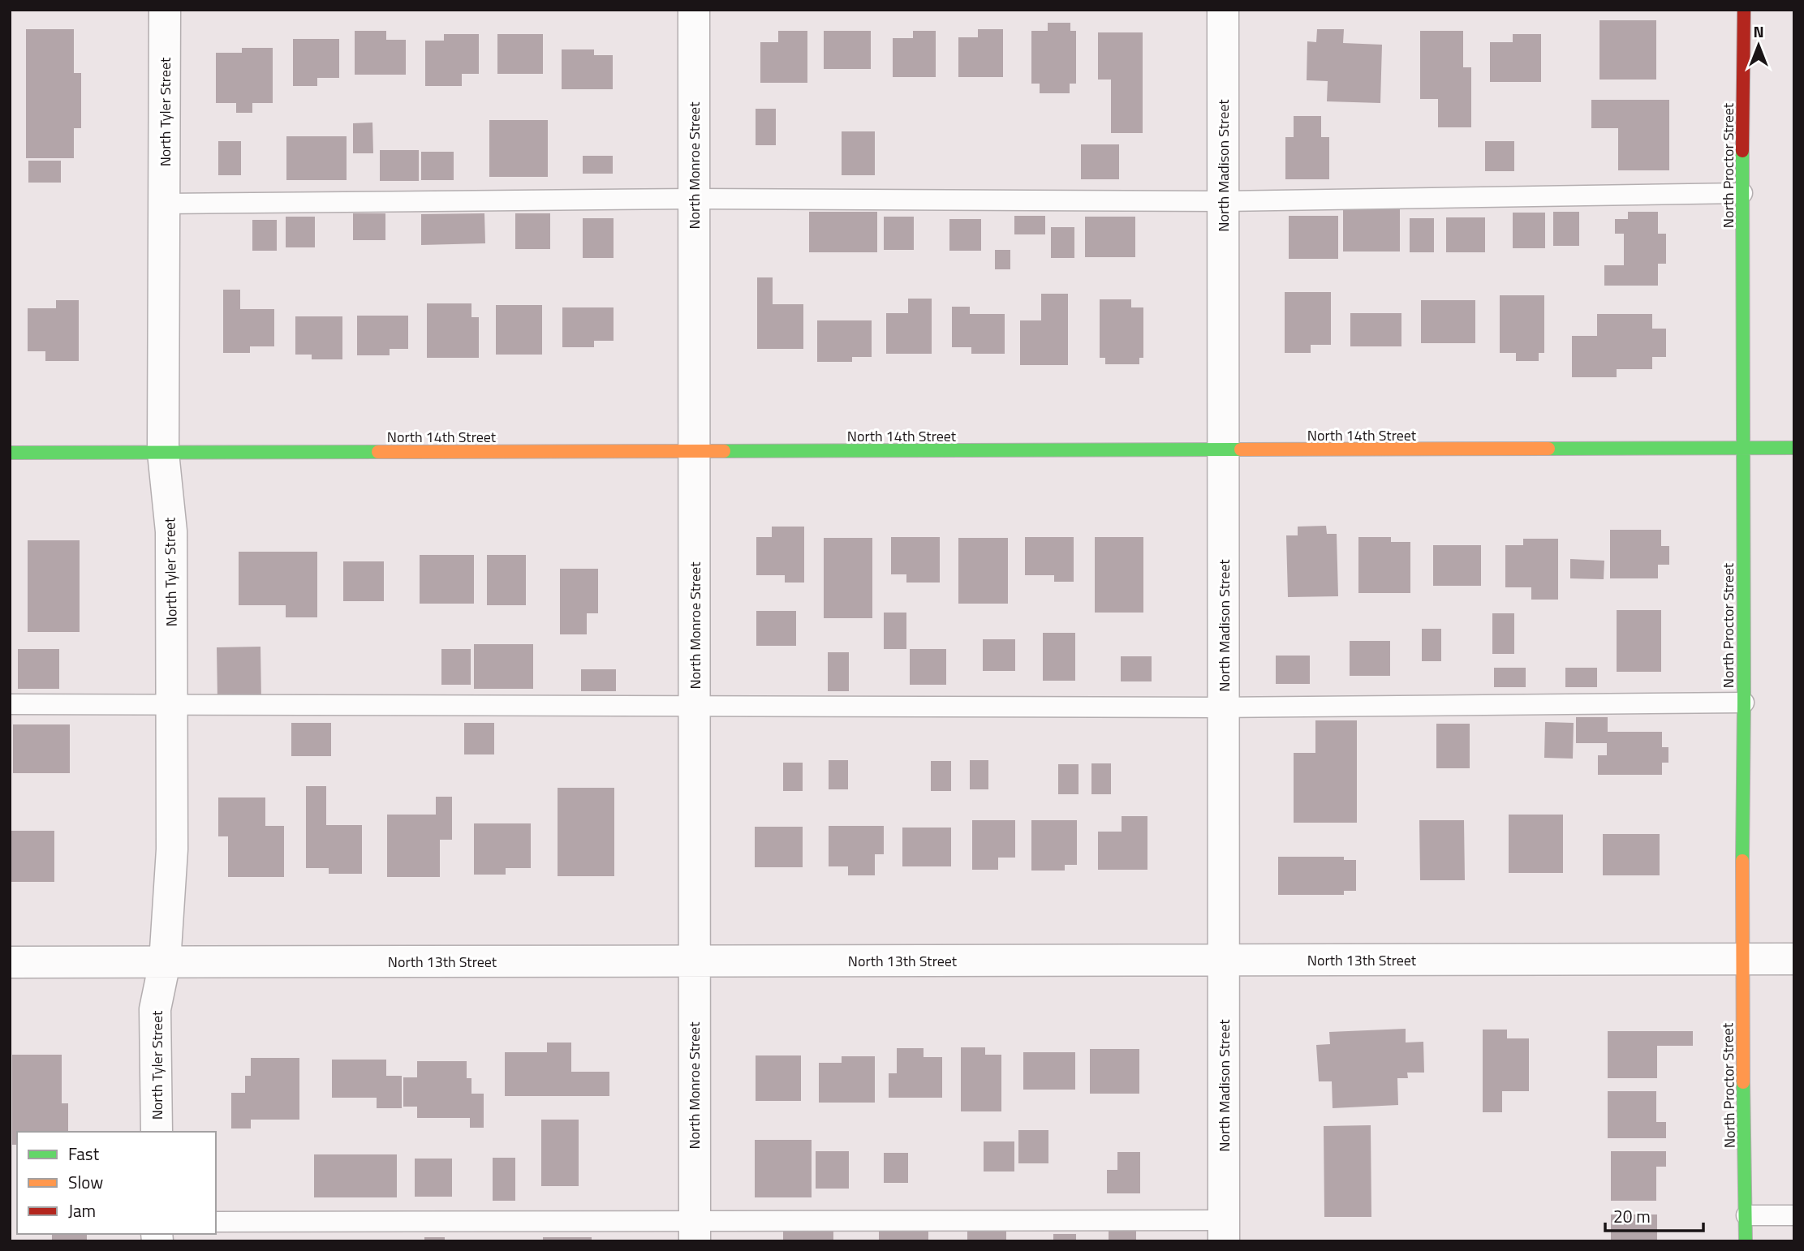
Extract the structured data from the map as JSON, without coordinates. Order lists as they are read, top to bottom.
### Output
{
  "streets": {
    "street": [
      "North Tyler Street",
      "North Monroe Street",
      "North Madison Street",
      "North Proctor Street",
      "North 14th Street",
      "North 13th Street"
    ]
  },
  "crossings": [
    ["North Tyler Street", "North 14th Street"],
    ["North Tyler Street", "North 13th Street"],
    ["North Monroe Street", "North 14th Street"],
    ["North Monroe Street", "North 13th Street"],
    ["North Madison Street", "North 14th Street"],
    ["North Madison Street", "North 13th Street"],
    ["North Proctor Street", "North 14th Street"],
    ["North Proctor Street", "North 13th Street"]
  ],
  "legend": ["Fast", "Slow", "Jam"],
  "scale_bar": "20 m",
  "north": "top"
}
